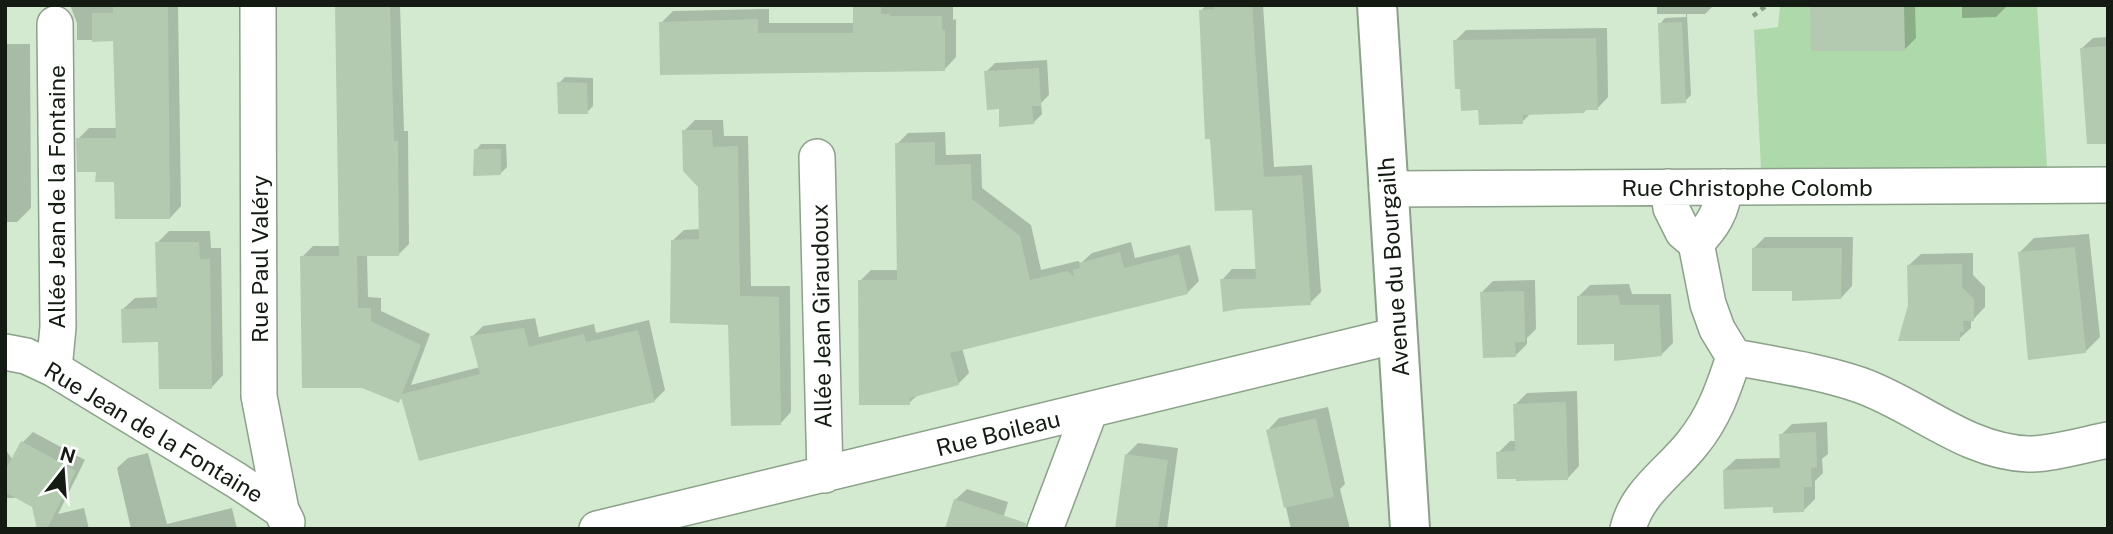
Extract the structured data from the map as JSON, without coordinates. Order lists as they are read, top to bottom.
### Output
{
  "streets": {
    "main road": ["Avenue du Bourgailh"],
    "street": [
      "Rue Christophe Colomb",
      "Allée Jean de la Fontaine",
      "Rue Paul Valéry",
      "Allée Jean Giraudoux",
      "Rue Jean de la Fontaine",
      "Rue Boileau"
    ]
  },
  "crossings": [
    ["Rue Christophe Colomb", "Avenue du Bourgailh"],
    ["Allée Jean de la Fontaine", "Rue Jean de la Fontaine"],
    ["Rue Paul Valéry", "Rue Jean de la Fontaine"],
    ["Avenue du Bourgailh", "Rue Boileau"],
    ["Allée Jean Giraudoux", "Rue Boileau"]
  ],
  "north": "top"
}
